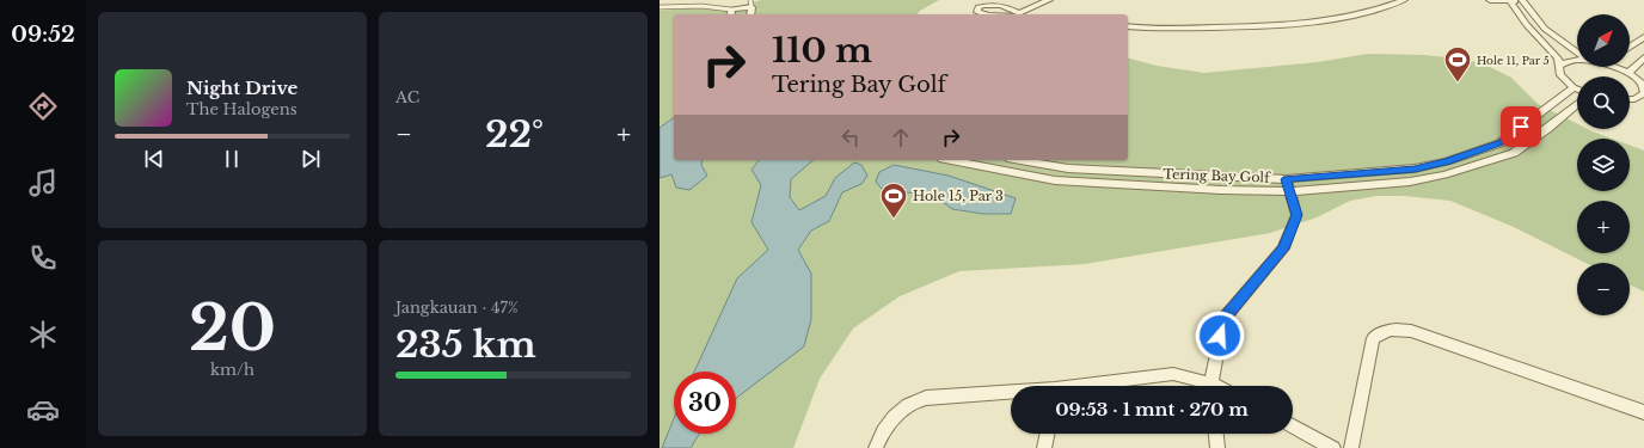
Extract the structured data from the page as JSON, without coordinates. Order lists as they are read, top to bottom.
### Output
{
  "streets": {
    "street": ["Tering Bay Golf"]
  },
  "places": {
    "sports": ["Hole 11, Par 5", "Hole 15, Par 3"]
  },
  "north": "top right",
  "page": {
    "tabs": "09:52",
    "tile": [
      "AC",
      ["20", "km/h"],
      ["Jangkauan · 47%", "235 km"]
    ],
    "map_buttons": ["+", "−"],
    "turn": ["110 m", "Tering Bay Golf"],
    "song": ["Night Drive", "The Halogens"],
    "heat": ["−", "22°", "+"],
    "limit": "30",
    "trip": "09:53 · 1 mnt · 270 m"
  }
}
